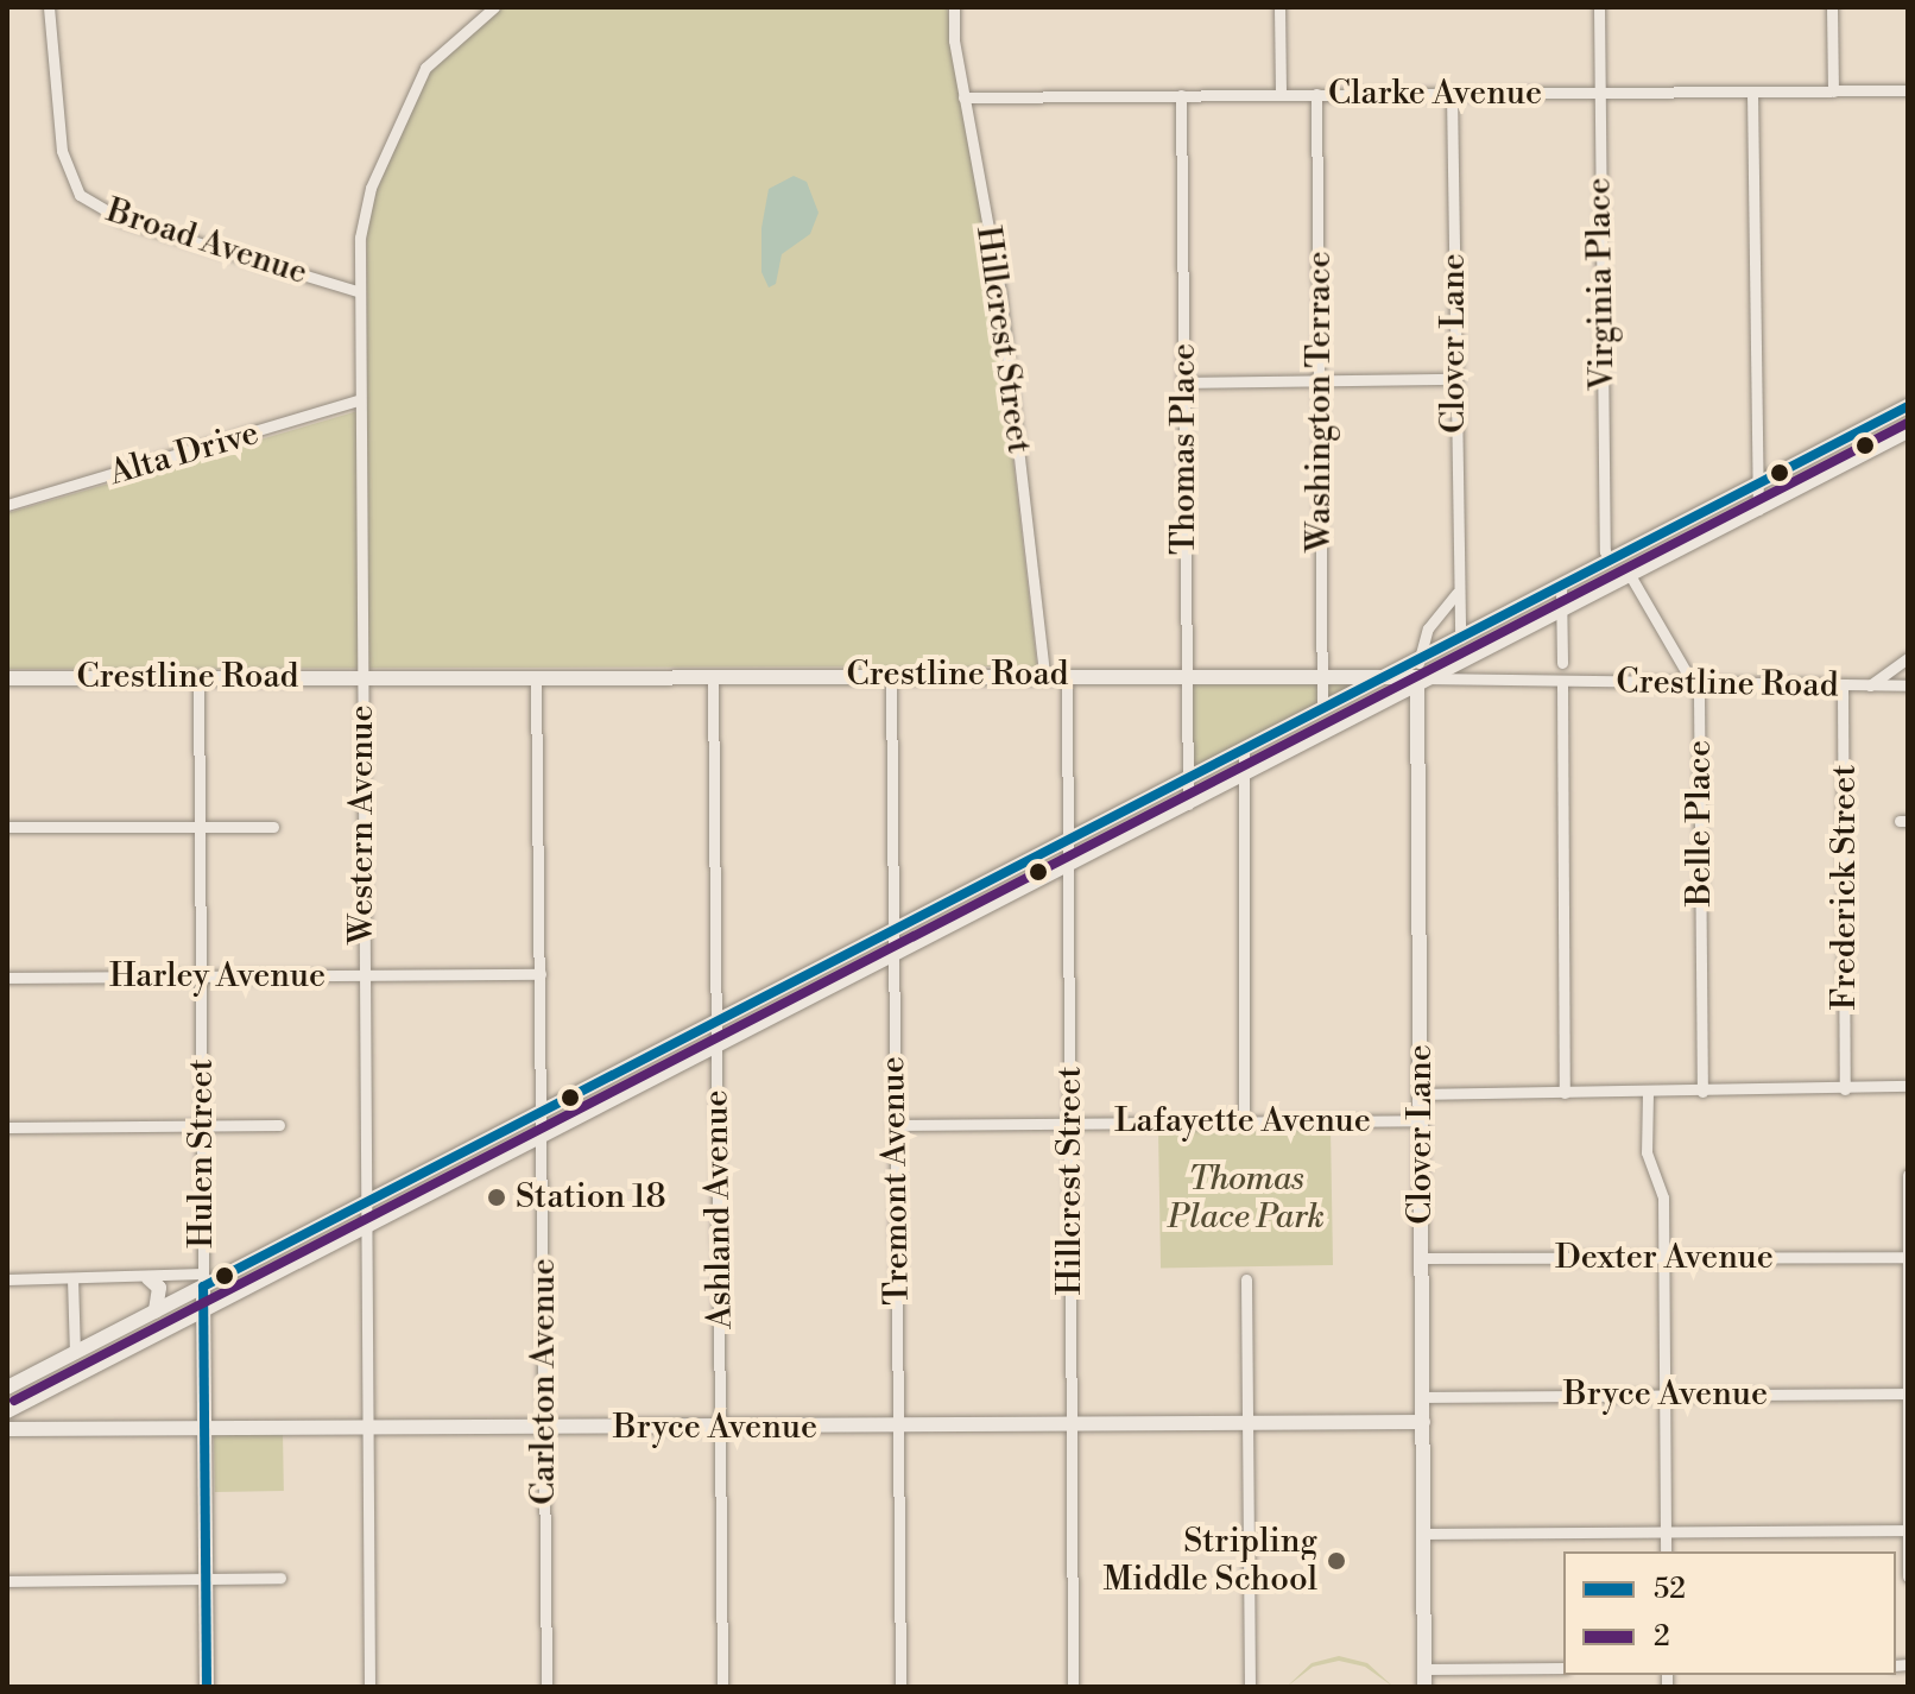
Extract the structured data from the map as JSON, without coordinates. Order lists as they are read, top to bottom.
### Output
{
  "streets": {
    "main road": [
      "Clover Lane",
      "Crestline Road",
      "Hulen Street",
      "Bryce Avenue"
    ],
    "street": [
      "Clarke Avenue",
      "Broad Avenue",
      "Virginia Place",
      "Hillcrest Street",
      "Washington Terrace",
      "Thomas Place",
      "Alta Drive",
      "Belle Place",
      "Western Avenue",
      "Frederick Street",
      "Harley Avenue",
      "Lafayette Avenue",
      "Tremont Avenue",
      "Ashland Avenue",
      "Dexter Avenue",
      "Carleton Avenue"
    ]
  },
  "crossings": [
    ["Clarke Avenue", "Virginia Place"],
    ["Clarke Avenue", "Hillcrest Street"],
    ["Clarke Avenue", "Clover Lane"],
    ["Clarke Avenue", "Washington Terrace"],
    ["Clarke Avenue", "Thomas Place"],
    ["Broad Avenue", "Western Avenue"],
    ["Hillcrest Street", "Crestline Road"],
    ["Hillcrest Street", "Lafayette Avenue"],
    ["Hillcrest Street", "Bryce Avenue"],
    ["Clover Lane", "Crestline Road"],
    ["Clover Lane", "Lafayette Avenue"],
    ["Clover Lane", "Dexter Avenue"],
    ["Clover Lane", "Bryce Avenue"],
    ["Washington Terrace", "Crestline Road"],
    ["Thomas Place", "Crestline Road"],
    ["Alta Drive", "Western Avenue"],
    ["Crestline Road", "Belle Place"],
    ["Crestline Road", "Western Avenue"],
    ["Crestline Road", "Frederick Street"],
    ["Crestline Road", "Hulen Street"],
    ["Crestline Road", "Tremont Avenue"],
    ["Crestline Road", "Ashland Avenue"],
    ["Crestline Road", "Carleton Avenue"],
    ["Western Avenue", "Harley Avenue"],
    ["Western Avenue", "Bryce Avenue"],
    ["Harley Avenue", "Hulen Street"],
    ["Harley Avenue", "Carleton Avenue"],
    ["Lafayette Avenue", "Tremont Avenue"],
    ["Hulen Street", "Bryce Avenue"],
    ["Tremont Avenue", "Bryce Avenue"],
    ["Ashland Avenue", "Bryce Avenue"],
    ["Carleton Avenue", "Bryce Avenue"]
  ],
  "parks": ["Thomas Place Park"],
  "places": ["Station 18", "Stripling Middle School"],
  "lines": ["transit line 52", "transit line 2"],
  "legend": ["52", "2"]
}
